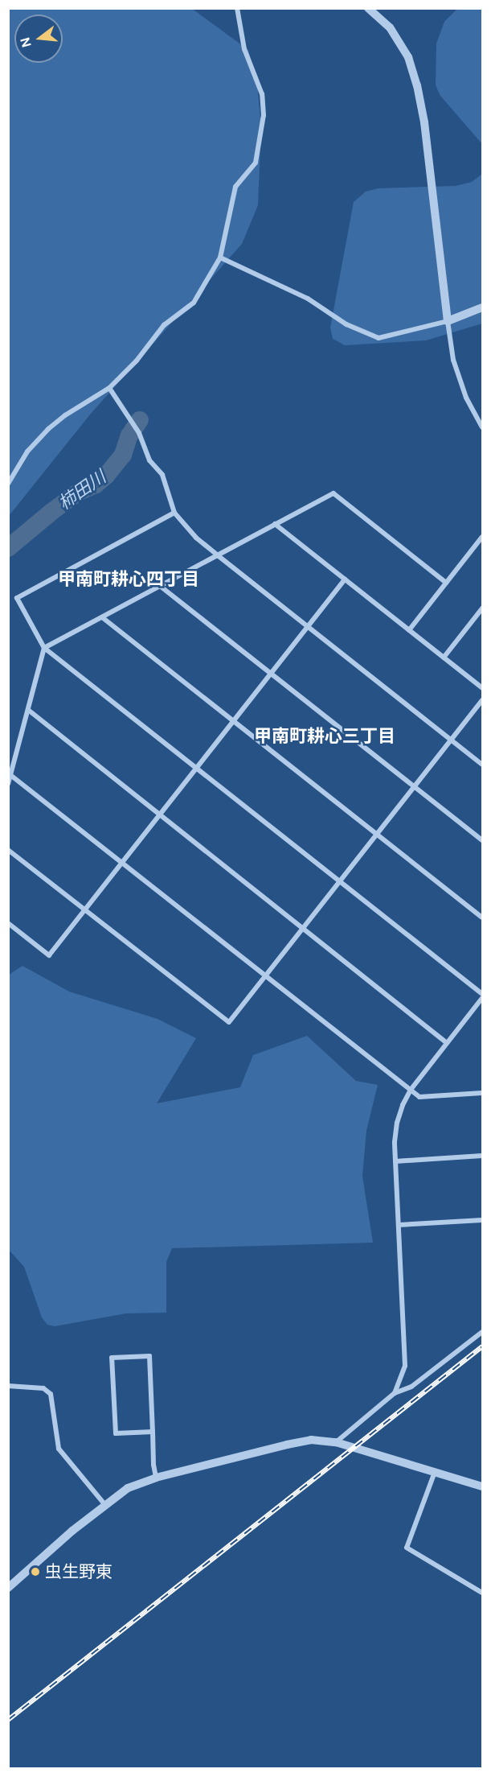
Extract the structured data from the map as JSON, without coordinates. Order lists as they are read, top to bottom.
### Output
{
  "districts": ["甲南町耕心四丁目", "甲南町耕心三丁目"],
  "water": ["柿田川"],
  "places": ["虫生野東"],
  "north": "left"
}
